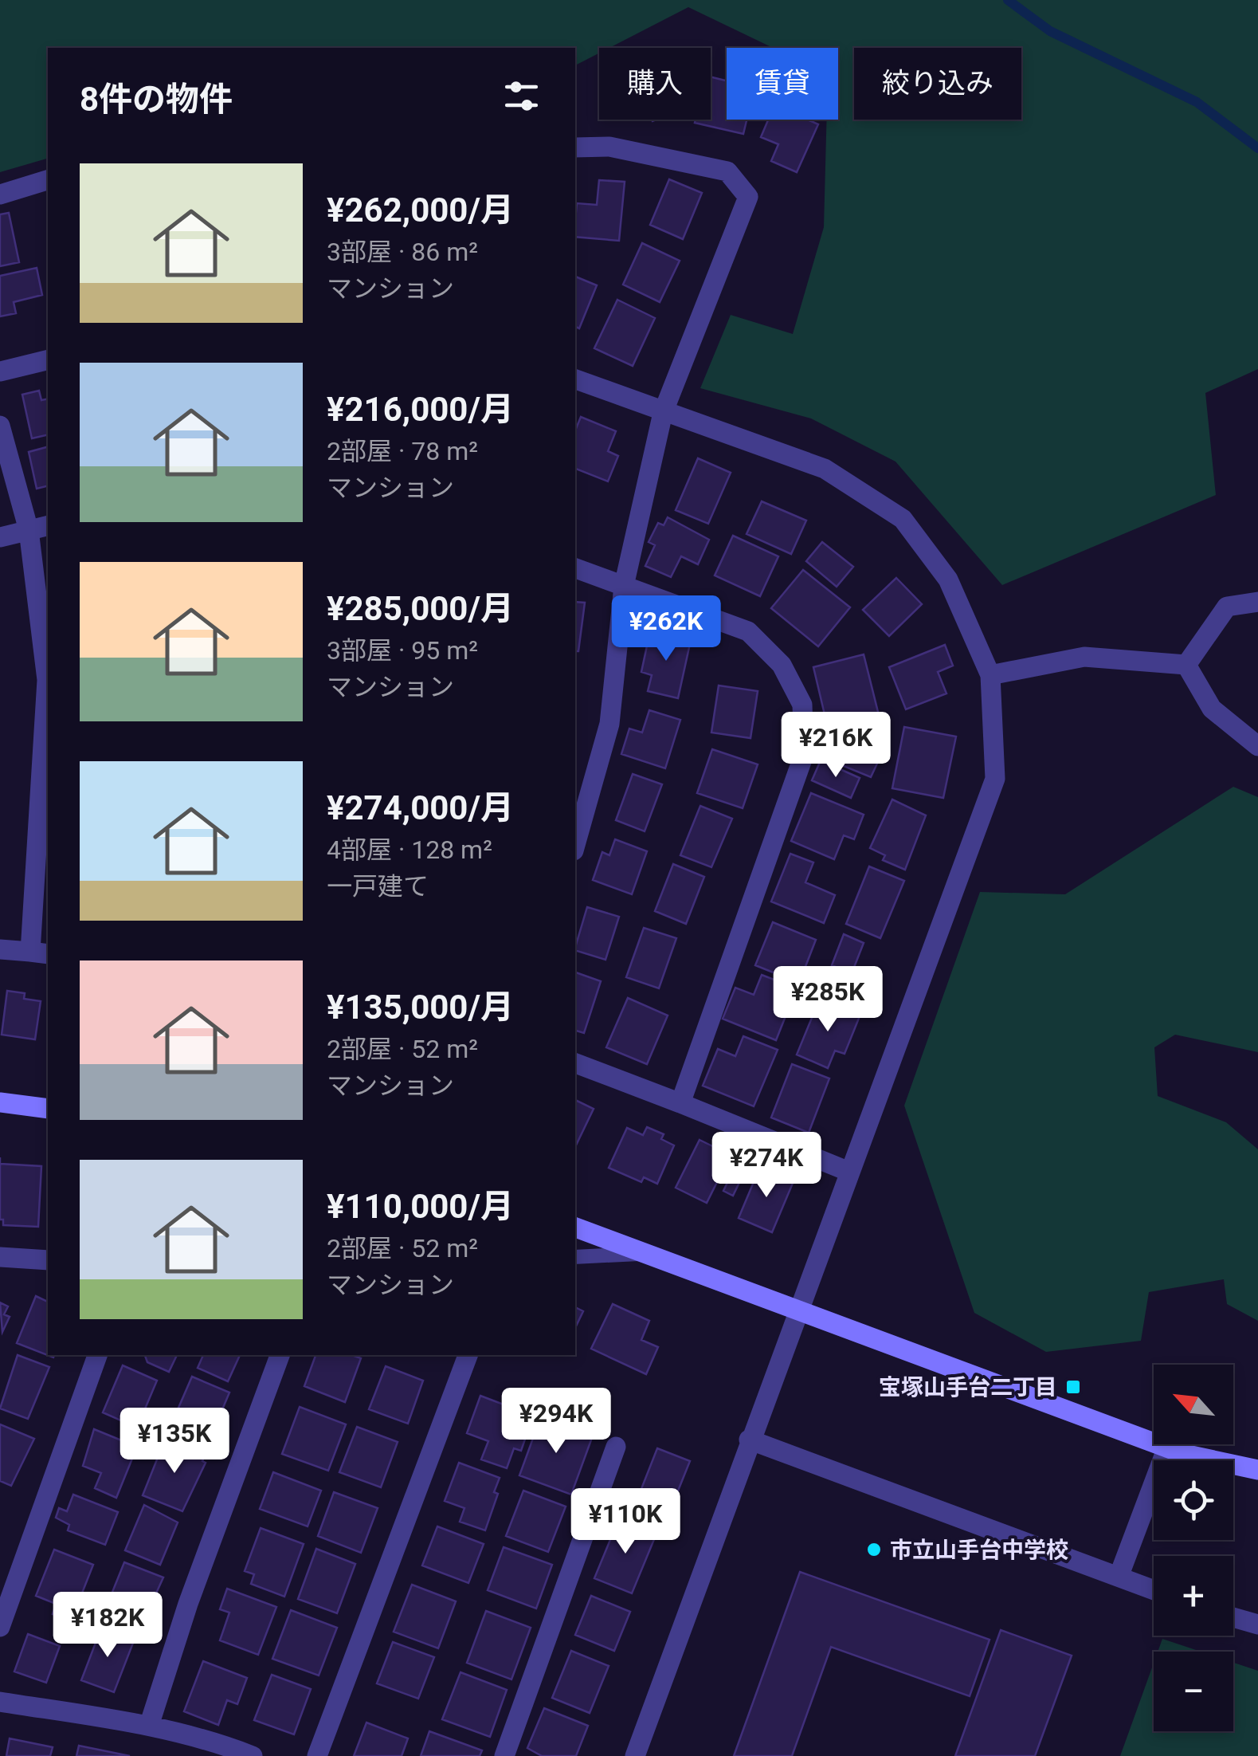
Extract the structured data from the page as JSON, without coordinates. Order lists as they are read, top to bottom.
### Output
{
  "places": {
    "transit": ["宝塚山手台二丁目"],
    "other": ["市立山手台中学校"]
  },
  "north": "top left",
  "page": {
    "chip": ["購入", "賃貸", "絞り込み"],
    "heading": "8件の物件",
    "list": [
      {
        "name": "¥262,000/月",
        "note": "3部屋 · 86 m² · マンション"
      },
      {
        "name": "¥216,000/月",
        "note": "2部屋 · 78 m² · マンション"
      },
      {
        "name": "¥285,000/月",
        "note": "3部屋 · 95 m² · マンション"
      },
      {
        "name": "¥274,000/月",
        "note": "4部屋 · 128 m² · 一戸建て"
      },
      {
        "name": "¥135,000/月",
        "note": "2部屋 · 52 m² · マンション"
      },
      {
        "name": "¥110,000/月",
        "note": "2部屋 · 52 m² · マンション"
      }
    ],
    "price": [
      "¥262K",
      "¥216K",
      "¥285K",
      "¥274K",
      "¥294K",
      "¥135K",
      "¥110K",
      "¥182K"
    ],
    "map_buttons": ["+", "−"]
  }
}
